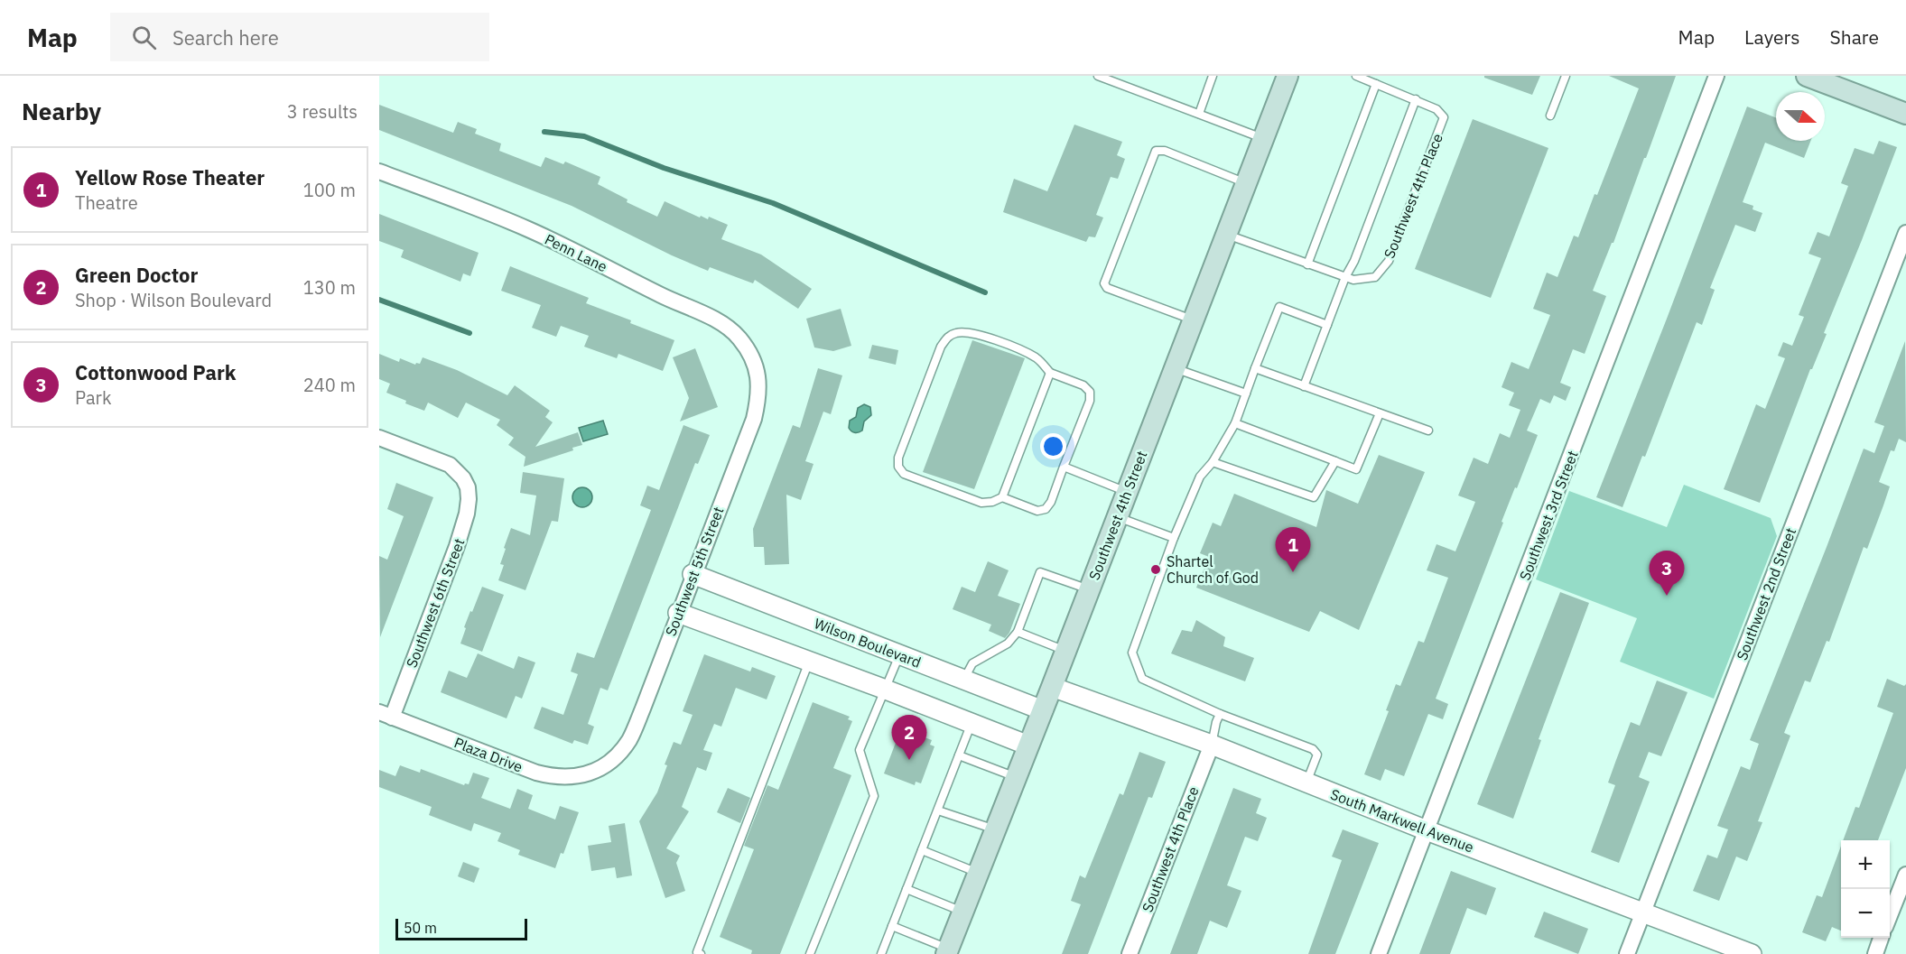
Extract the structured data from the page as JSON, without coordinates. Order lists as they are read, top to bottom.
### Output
{
  "streets": {
    "main road": ["Southwest 4th Street"],
    "street": [
      "Southwest 4th Place",
      "Penn Lane",
      "Southwest 3rd Street",
      "Southwest 5th Street",
      "Southwest 2nd Street",
      "Southwest 6th Street",
      "Wilson Boulevard",
      "Plaza Drive",
      "South Markwell Avenue"
    ]
  },
  "crossings": [
    ["Southwest 4th Place", "Southwest 4th Street"],
    ["Southwest 4th Place", "South Markwell Avenue"],
    ["Penn Lane", "Southwest 5th Street"],
    ["Southwest 4th Street", "Wilson Boulevard"],
    ["Southwest 4th Street", "South Markwell Avenue"],
    ["Southwest 3rd Street", "South Markwell Avenue"],
    ["Southwest 5th Street", "Wilson Boulevard"],
    ["Southwest 5th Street", "Plaza Drive"],
    ["Southwest 2nd Street", "South Markwell Avenue"],
    ["Southwest 6th Street", "Plaza Drive"]
  ],
  "places": ["Shartel Church of God"],
  "scale_bar": "50 m",
  "north": "right",
  "page": {
    "header": "Map",
    "search": "Search here",
    "nav": ["Map", "Layers", "Share"],
    "heading": ["Nearby", "3 results"],
    "list": [
      {
        "mark": "1",
        "name": "Yellow Rose Theater",
        "note": "Theatre",
        "value": "100 m"
      },
      {
        "mark": "2",
        "name": "Green Doctor",
        "note": "Shop · Wilson Boulevard",
        "value": "130 m"
      },
      {
        "mark": "3",
        "name": "Cottonwood Park",
        "note": "Park",
        "value": "240 m"
      }
    ],
    "pins": ["1", "3", "2"],
    "map_buttons": ["+", "−"],
    "scale": "50 m"
  }
}
